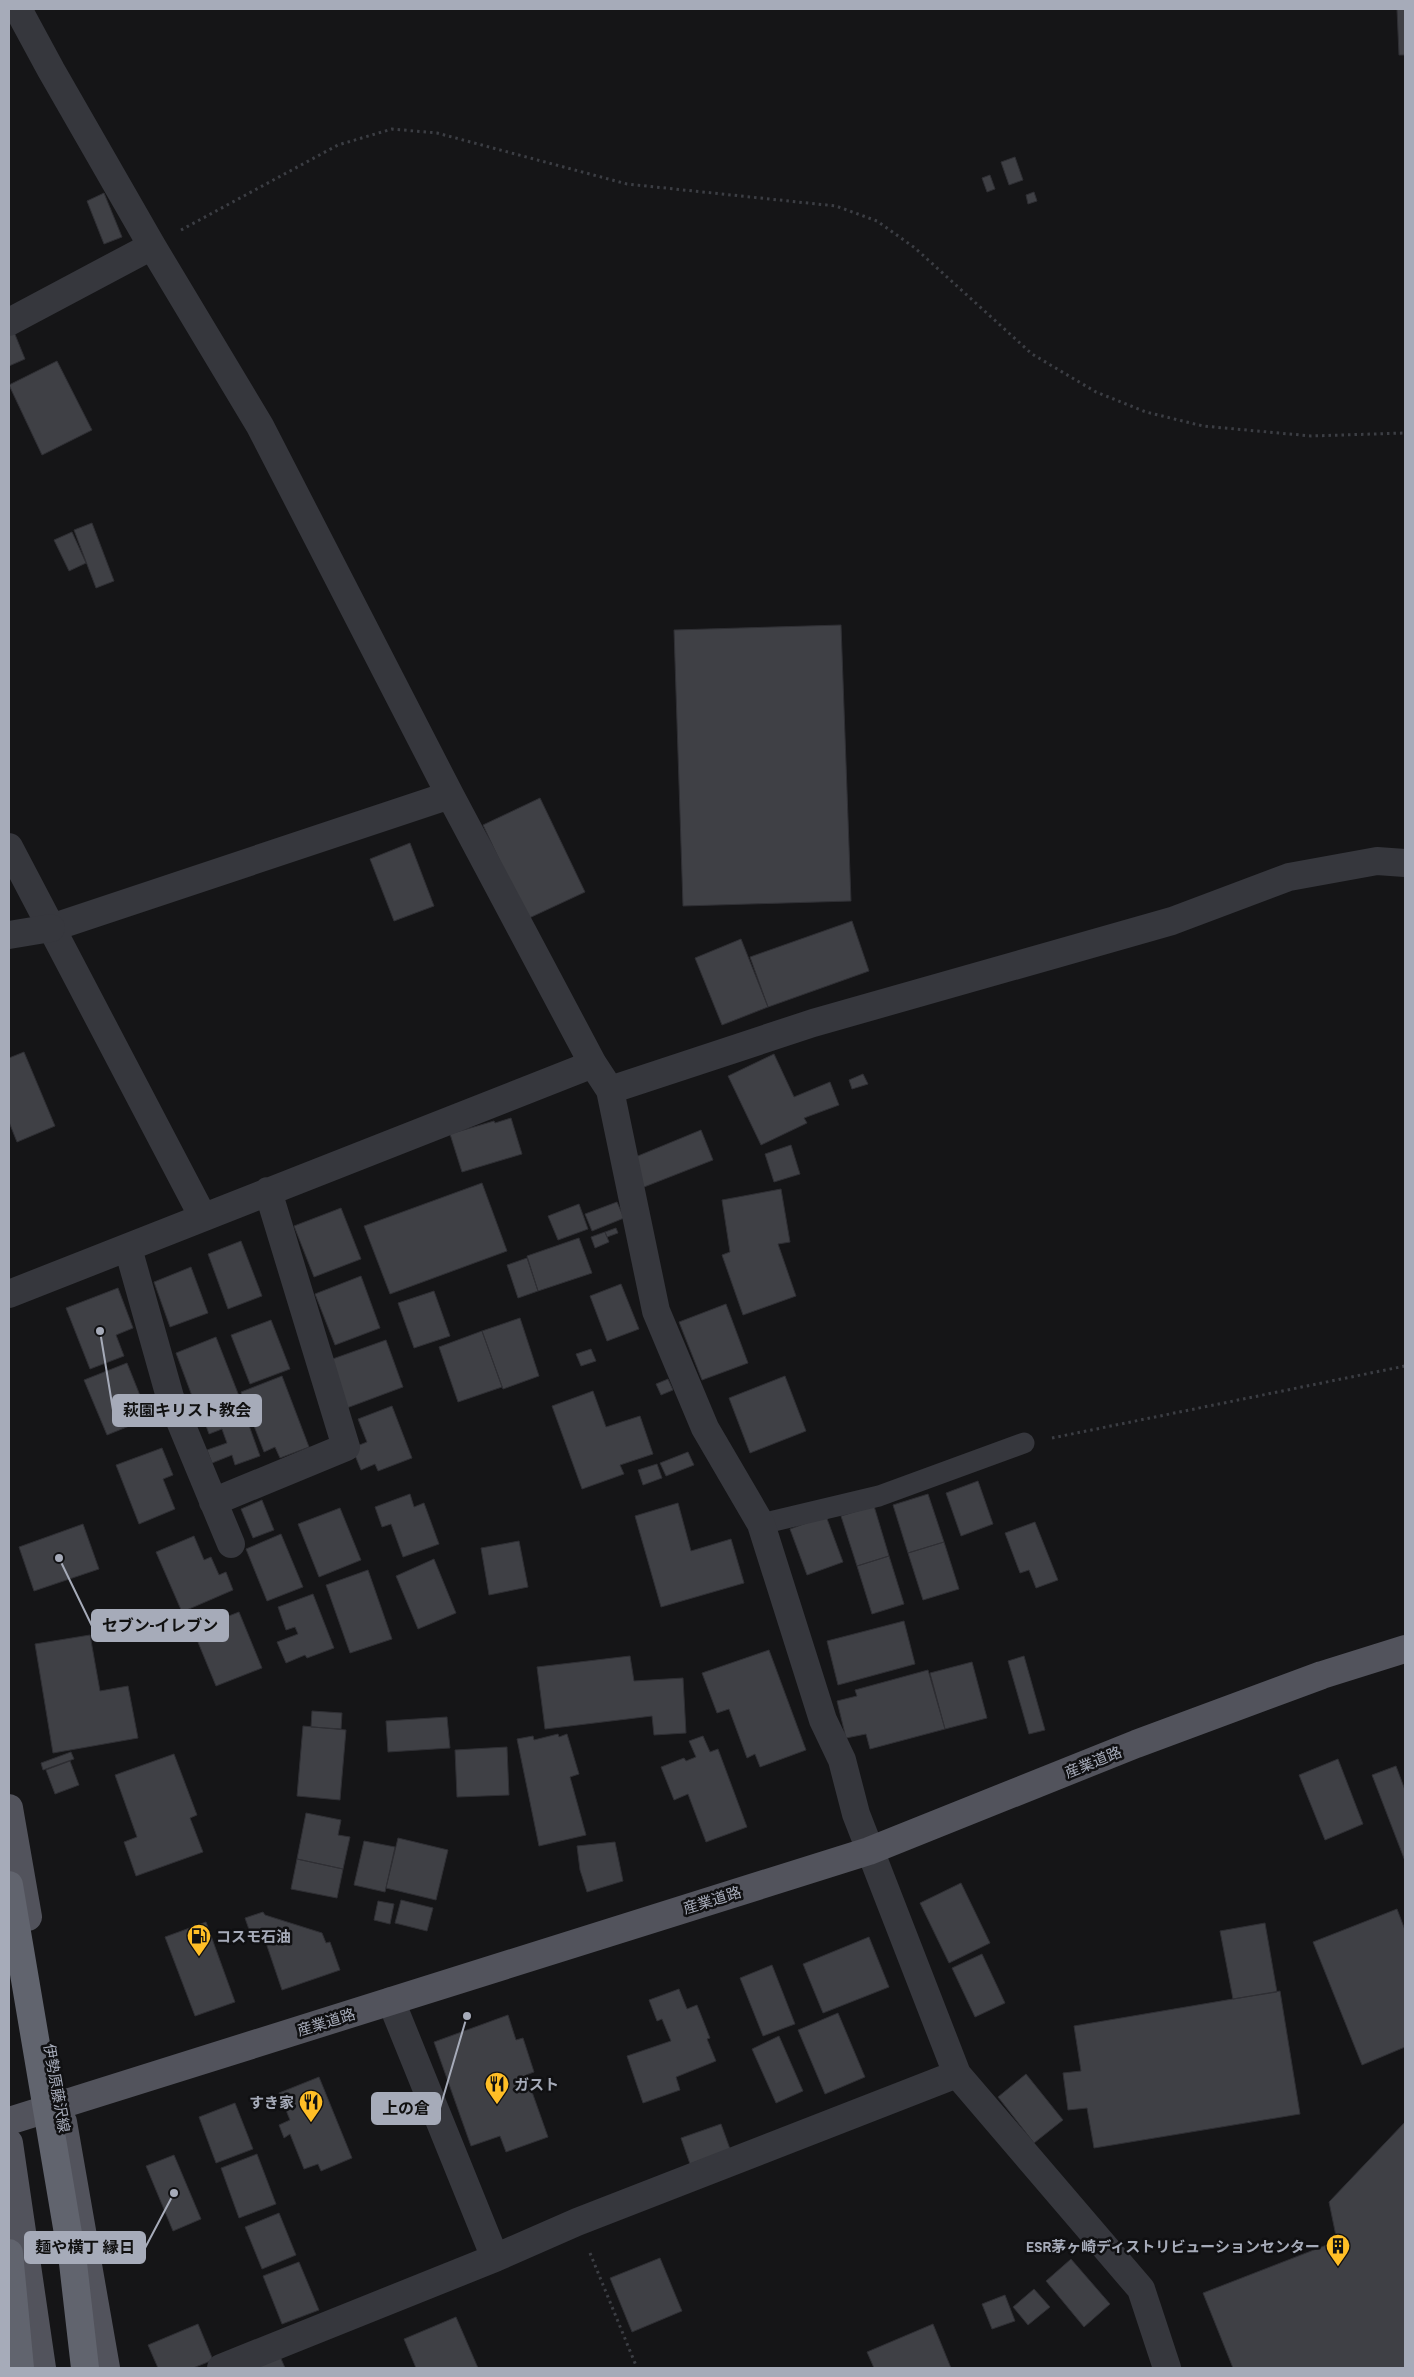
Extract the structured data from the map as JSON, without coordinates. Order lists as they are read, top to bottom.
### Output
{
  "streets": {
    "main road": ["産業道路", "伊勢原藤沢線"]
  },
  "crossings": [
    ["産業道路", "伊勢原藤沢線"]
  ],
  "places": {
    "other": [
      "萩園キリスト教会",
      "セブン-イレブン",
      "上の倉",
      "麺や横丁 縁日"
    ],
    "fuel station": ["コスモ石油"],
    "restaurant": ["ガスト", "すき家"],
    "building": ["ESR茅ヶ崎ディストリビューションセンター"]
  }
}
